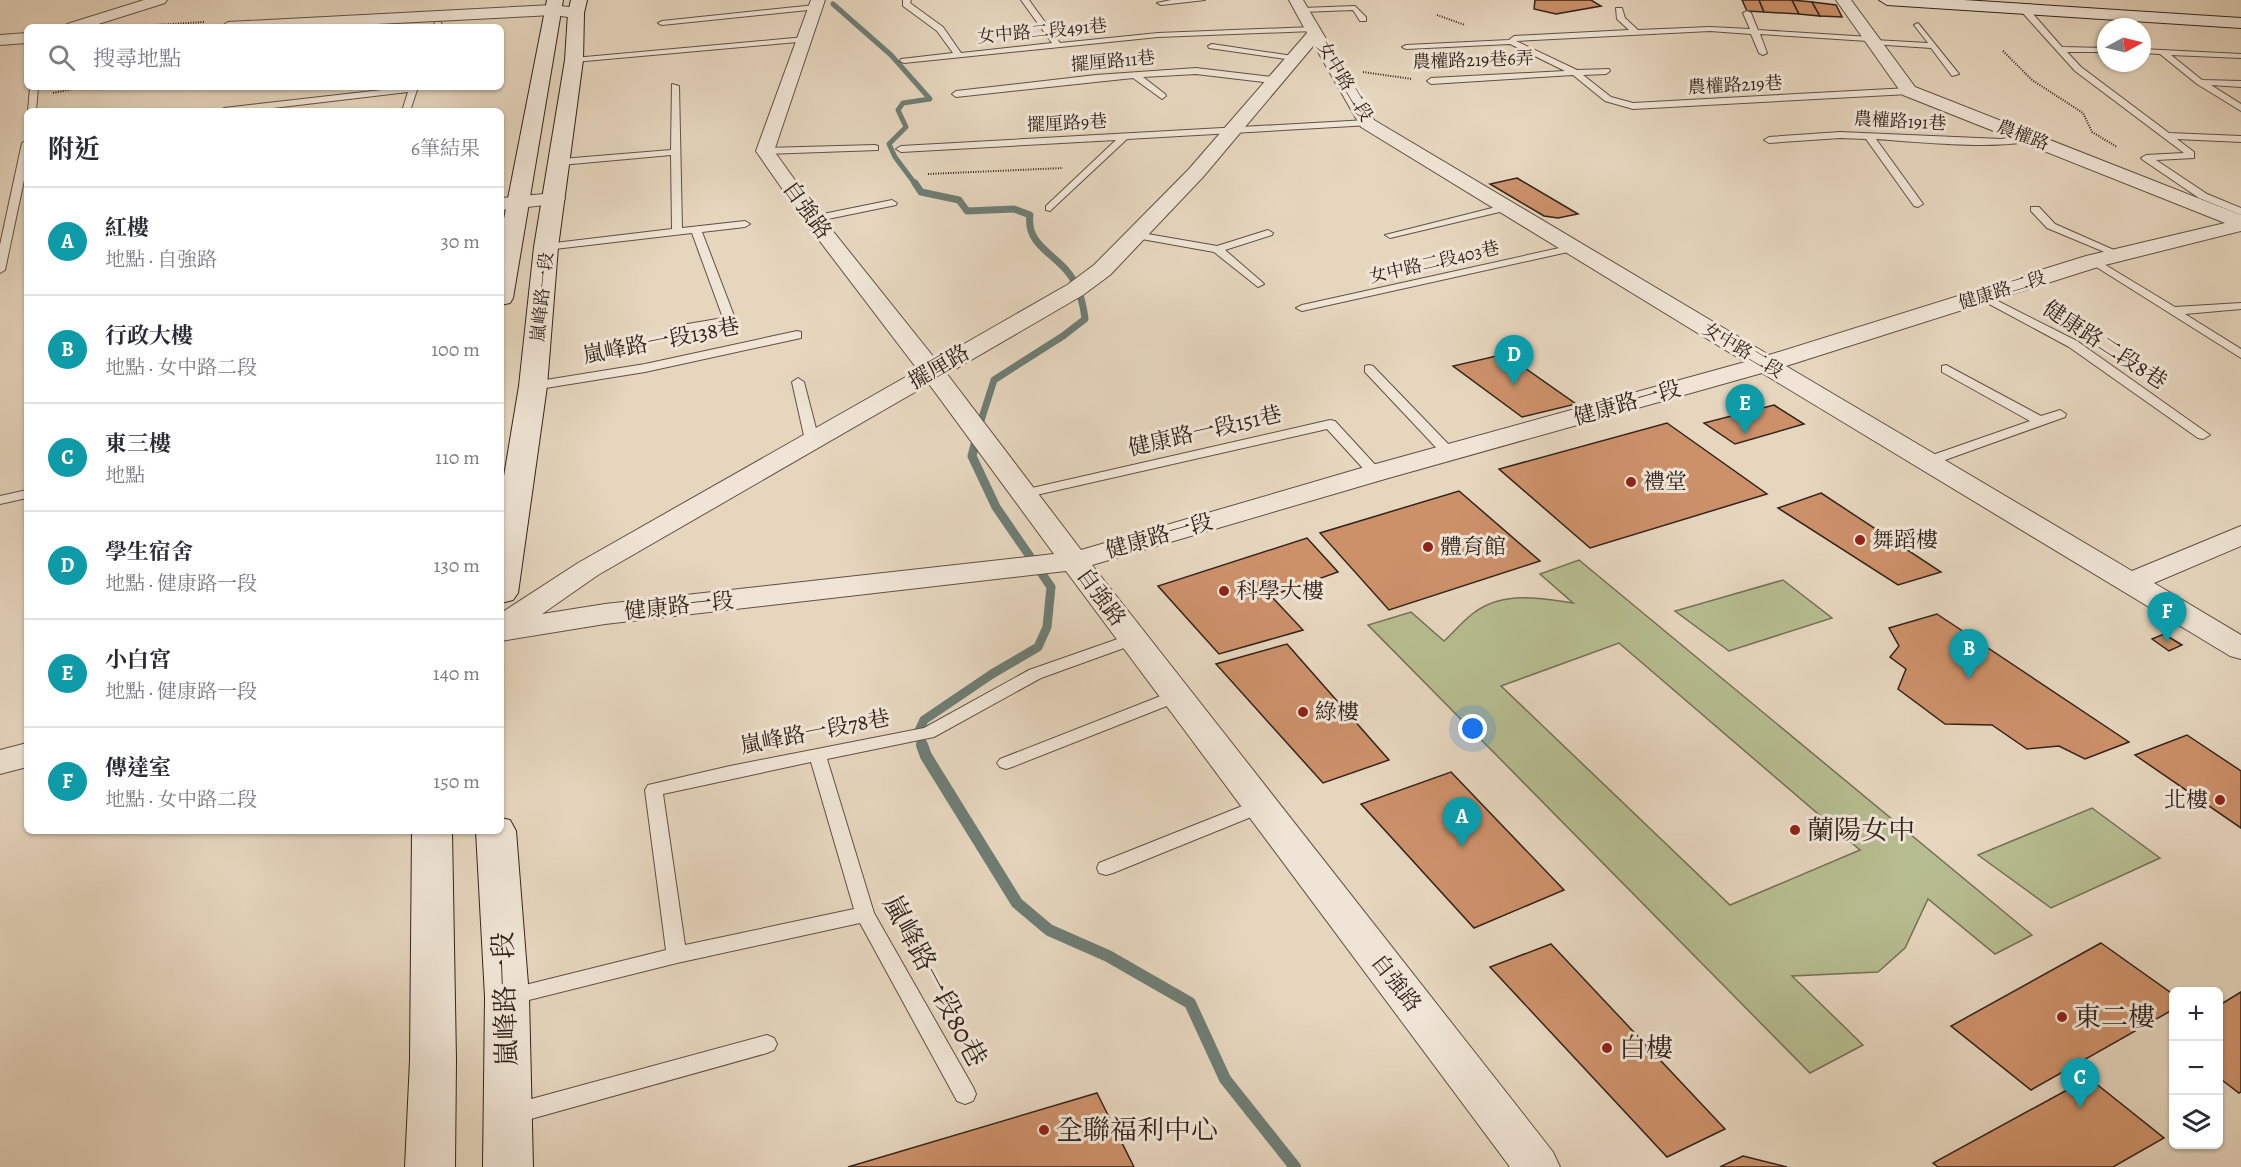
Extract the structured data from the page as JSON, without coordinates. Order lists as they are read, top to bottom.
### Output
{
  "streets": {
    "main road": ["嵐峰路一段"],
    "street": [
      "女中路二段",
      "農權路",
      "自強路",
      "健康路二段",
      "擺厘路",
      "健康路一段"
    ],
    "lane": [
      "女中路二段491巷",
      "農權路219巷6弄",
      "擺厘路11巷",
      "農權路219巷",
      "農權路191巷",
      "擺厘路9巷",
      "女中路二段403巷",
      "嵐峰路一段138巷",
      "健康路二段8巷",
      "健康路一段151巷",
      "嵐峰路一段78巷",
      "嵐峰路一段80巷"
    ]
  },
  "crossings": [
    ["女中路二段491巷", "女中路二段"],
    ["女中路二段491巷", "擺厘路"],
    ["農權路219巷6弄", "女中路二段"],
    ["農權路219巷6弄", "農權路219巷"],
    ["擺厘路11巷", "擺厘路"],
    ["女中路二段", "擺厘路9巷"],
    ["女中路二段", "女中路二段403巷"],
    ["女中路二段", "健康路二段"],
    ["女中路二段", "擺厘路"],
    ["女中路二段", "健康路一段"],
    ["農權路219巷", "農權路"],
    ["農權路191巷", "農權路"],
    ["擺厘路9巷", "擺厘路"],
    ["農權路", "健康路二段"],
    ["自強路", "擺厘路"],
    ["自強路", "健康路一段"],
    ["自強路", "健康路一段151巷"],
    ["自強路", "嵐峰路一段78巷"],
    ["健康路二段", "健康路二段8巷"],
    ["健康路二段", "健康路一段"],
    ["嵐峰路一段", "嵐峰路一段138巷"],
    ["健康路一段", "健康路一段151巷"],
    ["嵐峰路一段78巷", "嵐峰路一段80巷"]
  ],
  "places": [
    "禮堂",
    "舞蹈樓",
    "體育館",
    "科學大樓",
    "綠樓",
    "北樓",
    "蘭陽女中",
    "東二樓",
    "白樓",
    "全聯福利中心"
  ],
  "north": "right",
  "page": {
    "search": "搜尋地點",
    "heading": ["附近", "6筆結果"],
    "list": [
      {
        "mark": "A",
        "name": "紅樓",
        "note": "地點 · 自強路",
        "value": "30 m"
      },
      {
        "mark": "B",
        "name": "行政大樓",
        "note": "地點 · 女中路二段",
        "value": "100 m"
      },
      {
        "mark": "C",
        "name": "東三樓",
        "note": "地點",
        "value": "110 m"
      },
      {
        "mark": "D",
        "name": "學生宿舍",
        "note": "地點 · 健康路一段",
        "value": "130 m"
      },
      {
        "mark": "E",
        "name": "小白宮",
        "note": "地點 · 健康路一段",
        "value": "140 m"
      },
      {
        "mark": "F",
        "name": "傳達室",
        "note": "地點 · 女中路二段",
        "value": "150 m"
      }
    ],
    "pins": [
      "D",
      "E",
      "F",
      "B",
      "A",
      "C"
    ],
    "map_buttons": ["+", "−"]
  }
}
